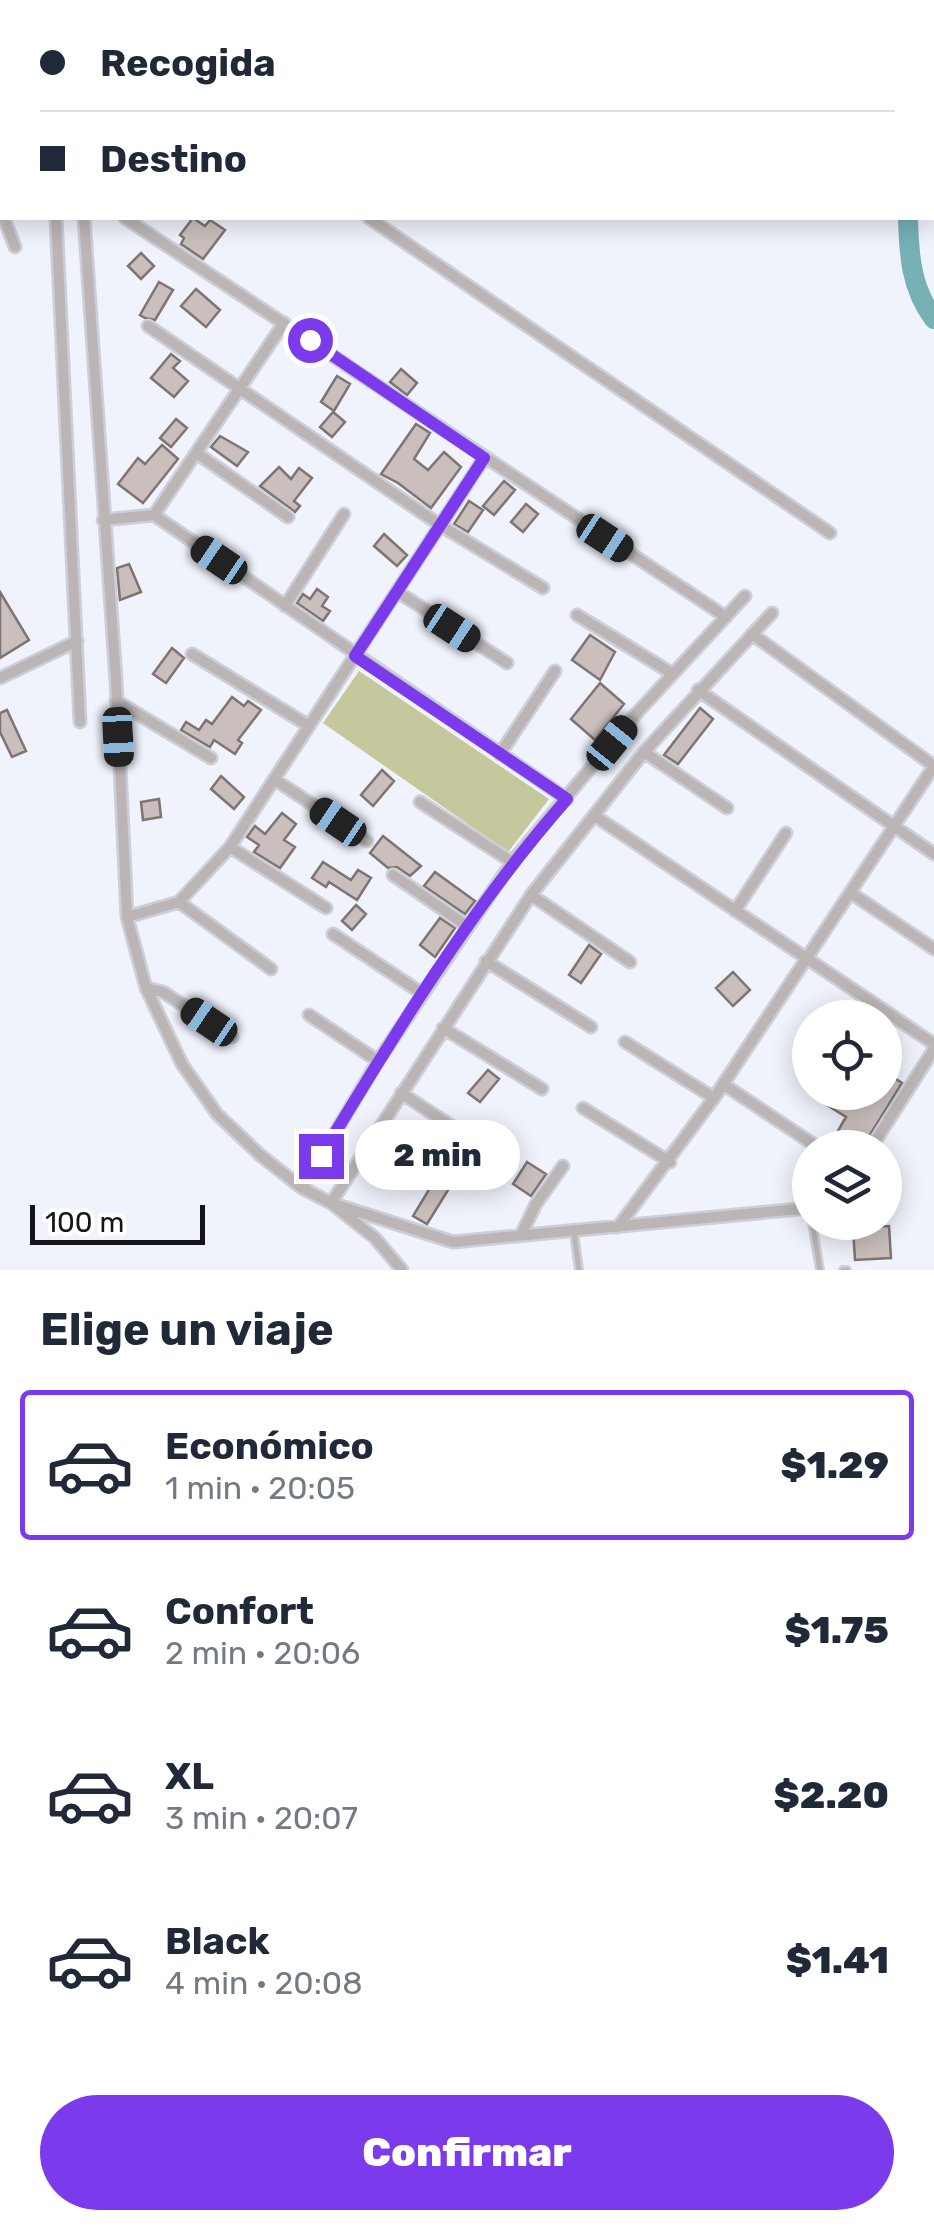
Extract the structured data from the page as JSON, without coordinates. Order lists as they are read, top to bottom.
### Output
{
  "scale_bar": "100 m",
  "page": {
    "banner": ["Recogida", "Destino"],
    "bubble": "2 min",
    "scale": "100 m",
    "heading": "Elige un viaje",
    "list": [
      {
        "name": "Económico",
        "note": "1 min · 20:05",
        "value": "$1.29"
      },
      {
        "name": "Confort",
        "note": "2 min · 20:06",
        "value": "$1.75"
      },
      {
        "name": "XL",
        "note": "3 min · 20:07",
        "value": "$2.20"
      },
      {
        "name": "Black",
        "note": "4 min · 20:08",
        "value": "$1.41"
      }
    ],
    "buttons": "Confirmar"
  }
}
